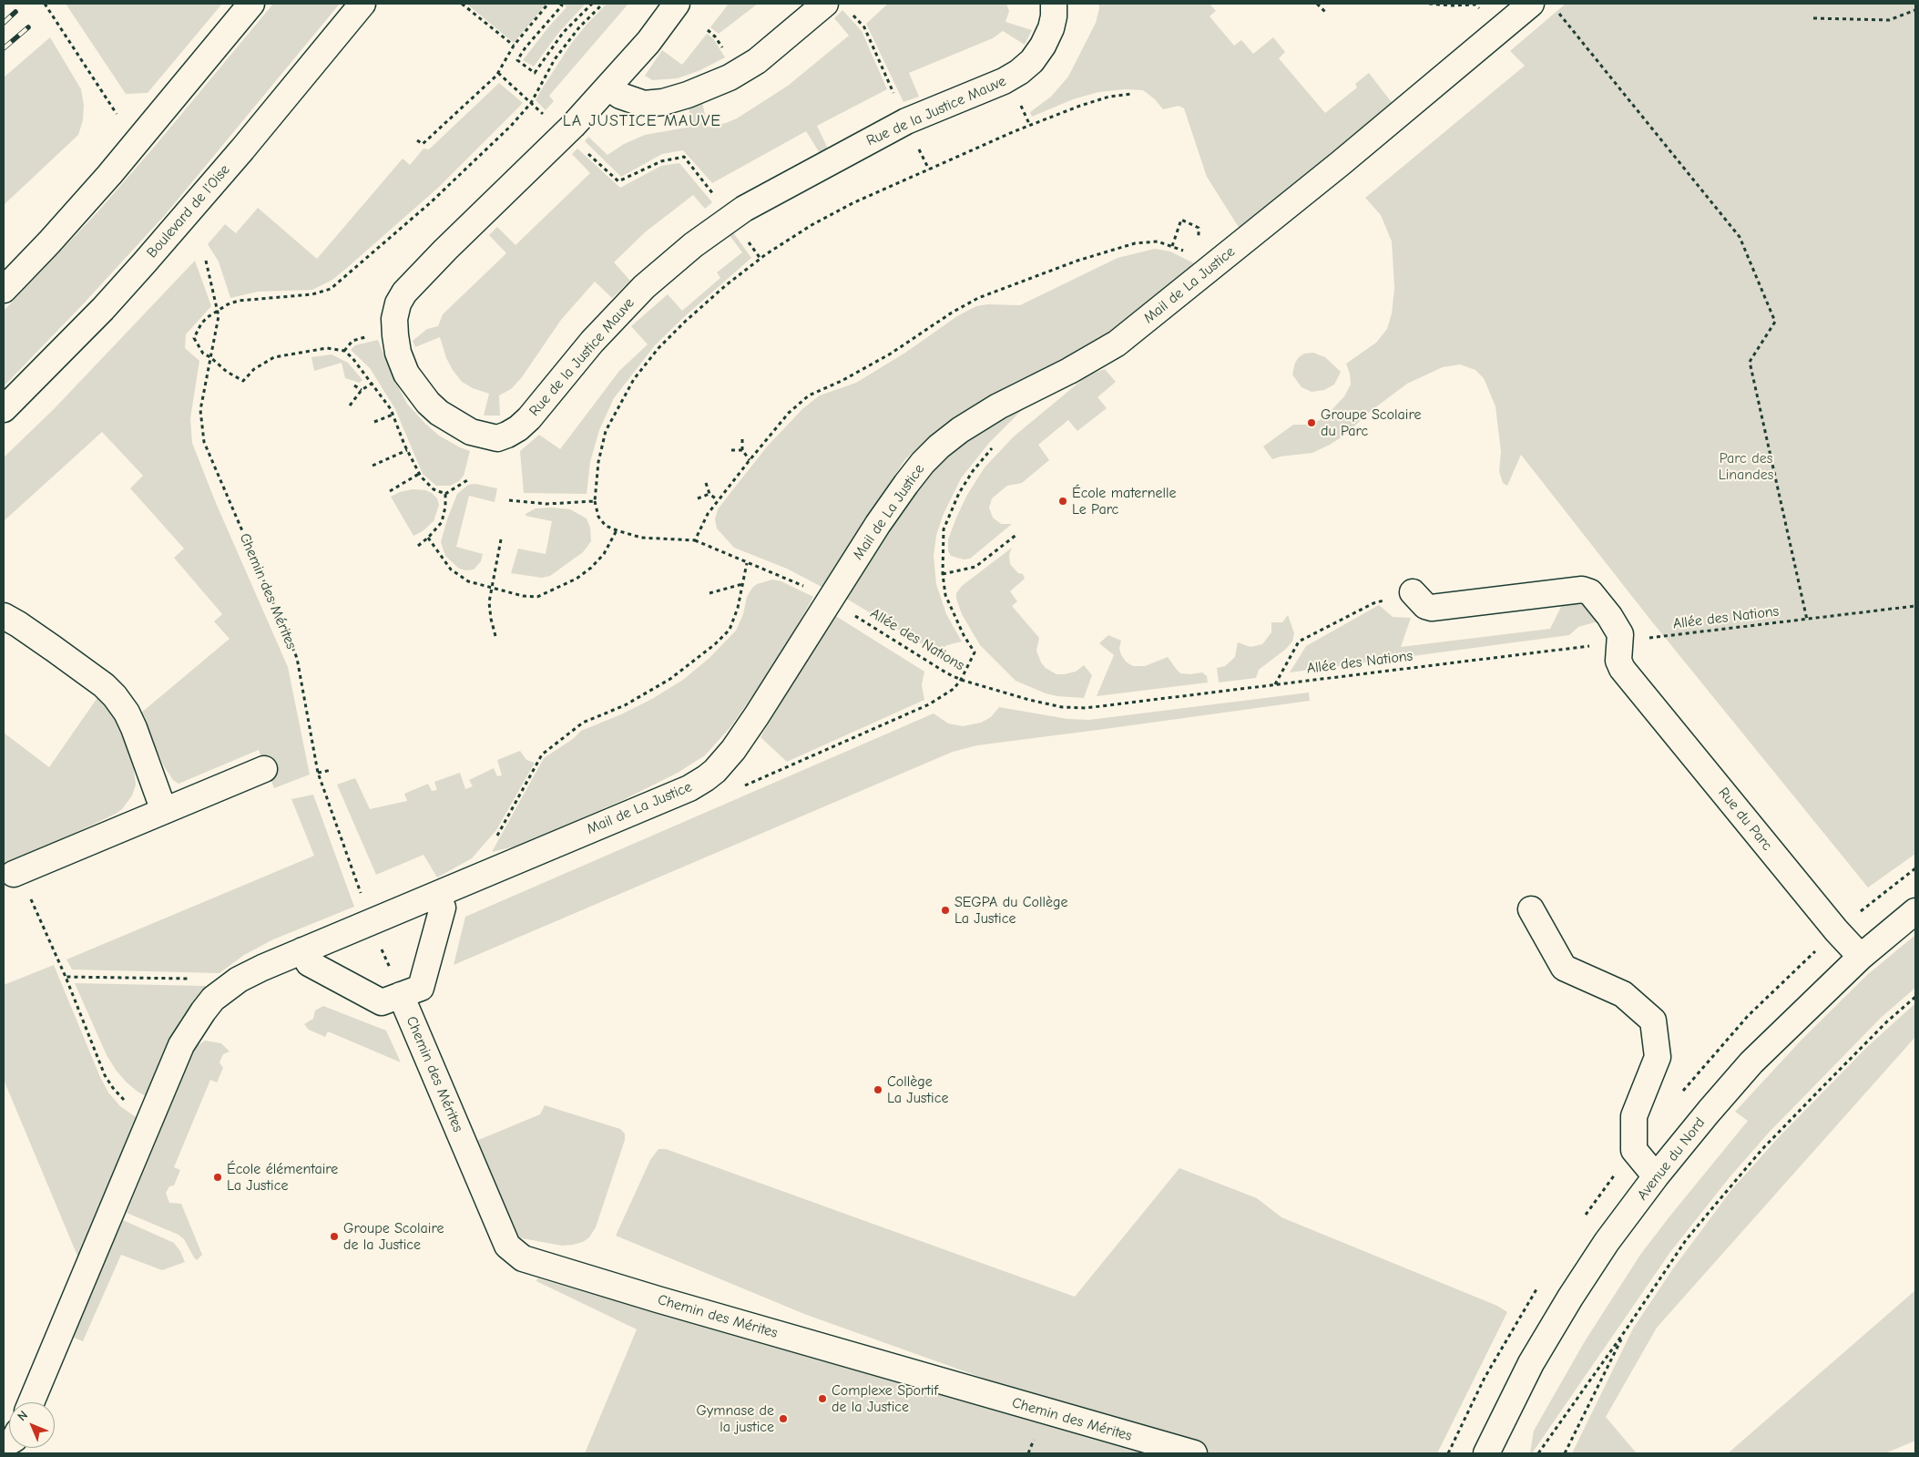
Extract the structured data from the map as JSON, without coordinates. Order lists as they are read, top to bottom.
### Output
{
  "streets": {
    "street": [
      "Rue de la Justice Mauve",
      "Boulevard de l'Oise",
      "Mail de La Justice",
      "Chemin des Mérites",
      "Rue du Parc",
      "Avenue du Nord"
    ],
    "path": ["Allée des Nations"]
  },
  "crossings": [
    ["Mail de La Justice", "Chemin des Mérites"],
    ["Mail de La Justice", "Allée des Nations"],
    ["Allée des Nations", "Rue du Parc"],
    ["Rue du Parc", "Avenue du Nord"]
  ],
  "districts": ["LA JUSTICE MAUVE"],
  "parks": ["Parc des Linandes"],
  "places": [
    "Groupe Scolaire du Parc",
    "École maternelle Le Parc",
    "SEGPA du Collège La Justice",
    "Collège La Justice",
    "École élémentaire La Justice",
    "Groupe Scolaire de la Justice",
    "Complexe Sportif de la Justice",
    "Gymnase de la justice"
  ],
  "north": "top left"
}
